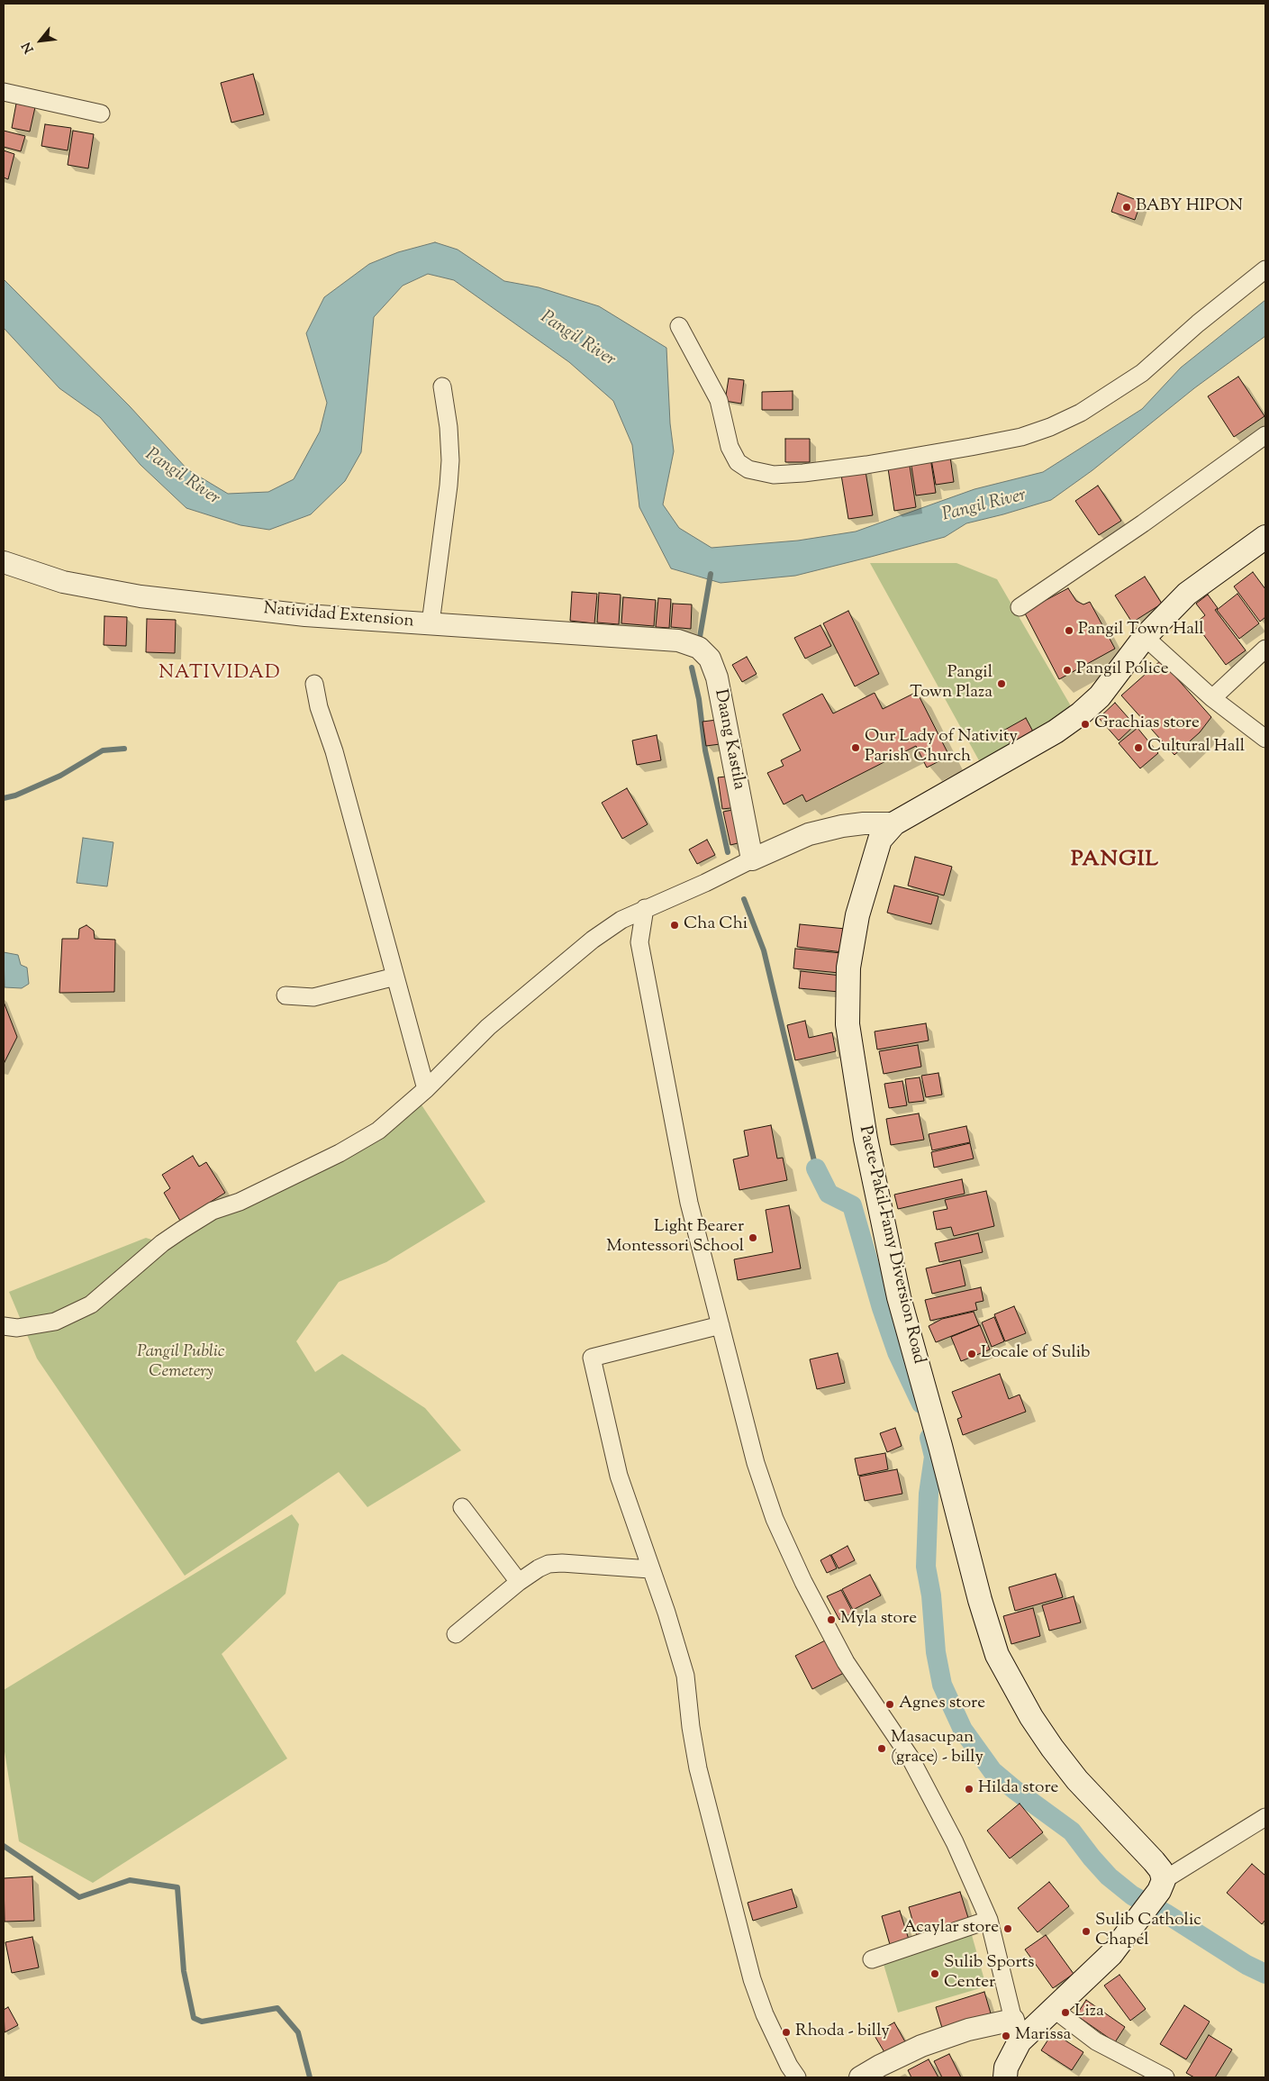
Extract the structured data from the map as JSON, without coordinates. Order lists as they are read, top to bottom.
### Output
{
  "streets": {
    "main road": ["Paete-Pakil-Famy Diversion Road"],
    "street": ["Natividad Extension", "Daang Kastila"]
  },
  "crossings": [
    ["Natividad Extension", "Daang Kastila"]
  ],
  "districts": ["NATIVIDAD", "PANGIL"],
  "water": ["Pangil River"],
  "parks": ["Pangil Public Cemetery"],
  "places": [
    "BABY HIPON",
    "Pangil Town Hall",
    "Pangil Police",
    "Pangil Town Plaza",
    "Grachias store",
    "Our Lady of Nativity Parish Church",
    "Cultural Hall",
    "Cha Chi",
    "Light Bearer Montessori School",
    "Locale of Sulib",
    "Myla store",
    "Agnes store",
    "Masacupan (grace) - billy",
    "Hilda store",
    "Acaylar store",
    "Sulib Catholic Chapel",
    "Sulib Sports Center",
    "Liza",
    "Rhoda - billy",
    "Marissa"
  ],
  "north": "bottom left"
}
